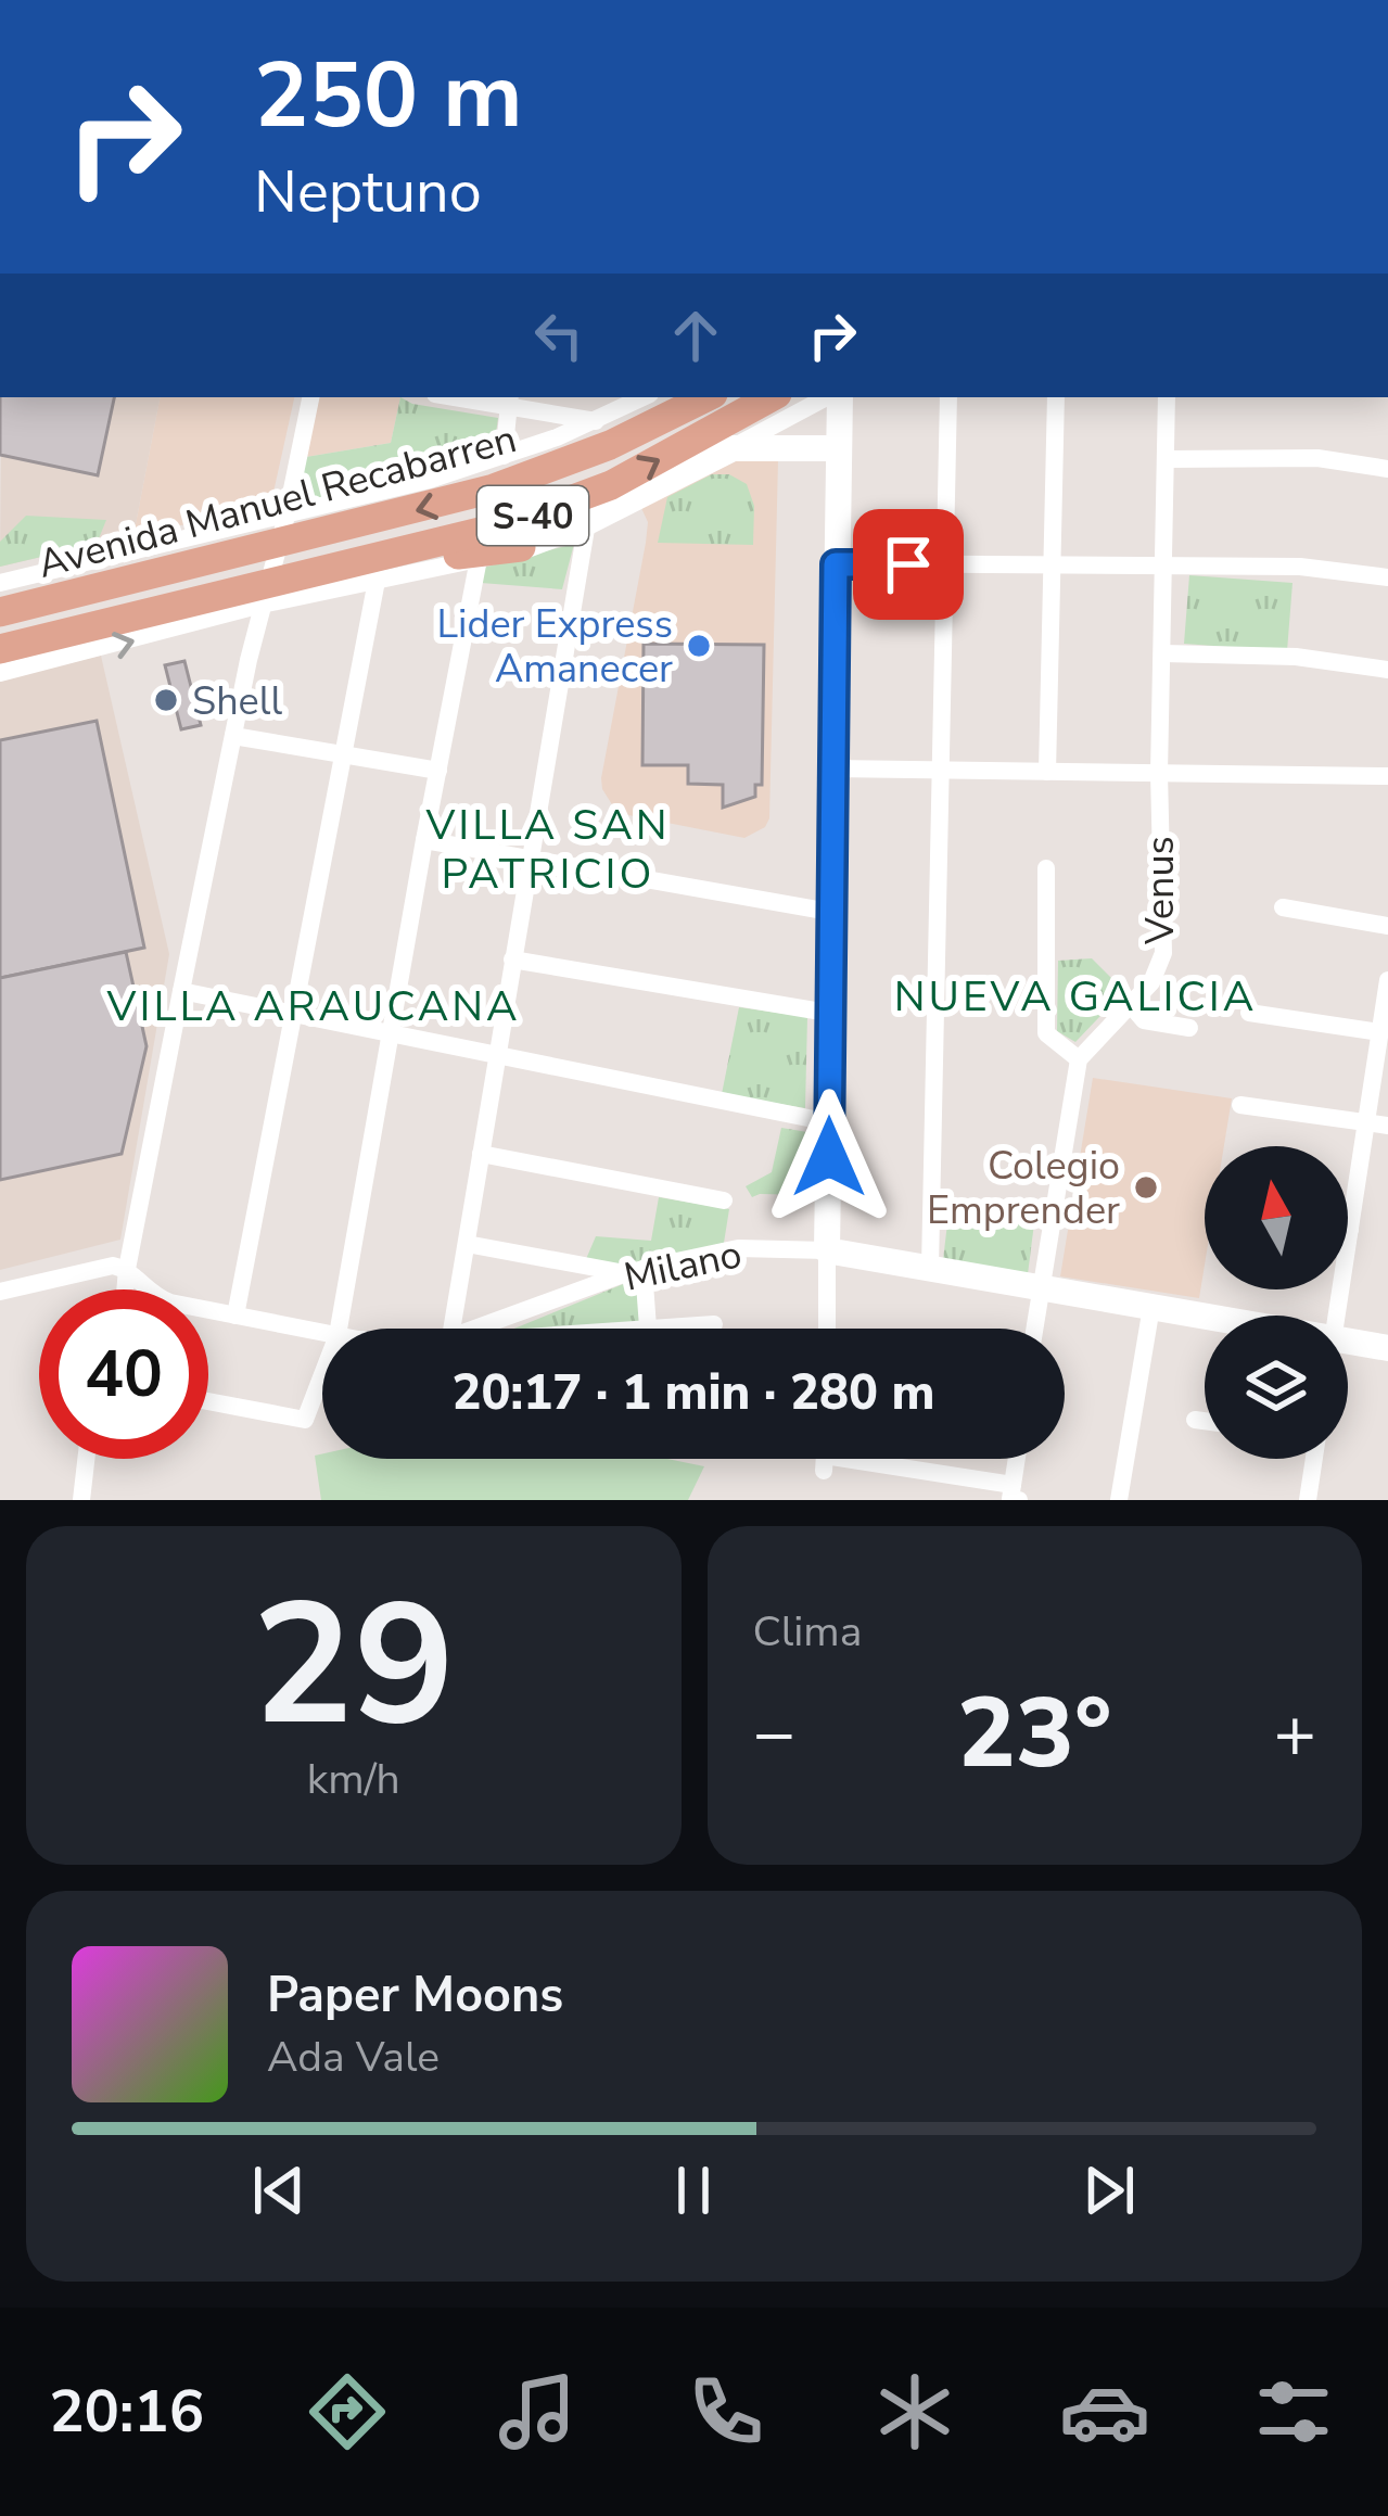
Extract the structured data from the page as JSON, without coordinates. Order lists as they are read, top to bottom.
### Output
{
  "streets": {
    "main road": ["Avenida Manuel Recabarren", "S-40"],
    "street": ["Venus", "Milano"]
  },
  "districts": ["VILLA SAN PATRICIO", "NUEVA GALICIA", "VILLA ARAUCANA"],
  "places": ["Lider Express Amanecer", "Shell", "Colegio Emprender"],
  "north": "top",
  "page": {
    "turn": ["250 m", "Neptuno"],
    "limit": "40",
    "trip": "20:17 · 1 min · 280 m",
    "tile": [
      ["29", "km/h"],
      "Clima"
    ],
    "heat": ["−", "23°", "+"],
    "song": ["Paper Moons", "Ada Vale"],
    "tabs": "20:16"
  }
}
